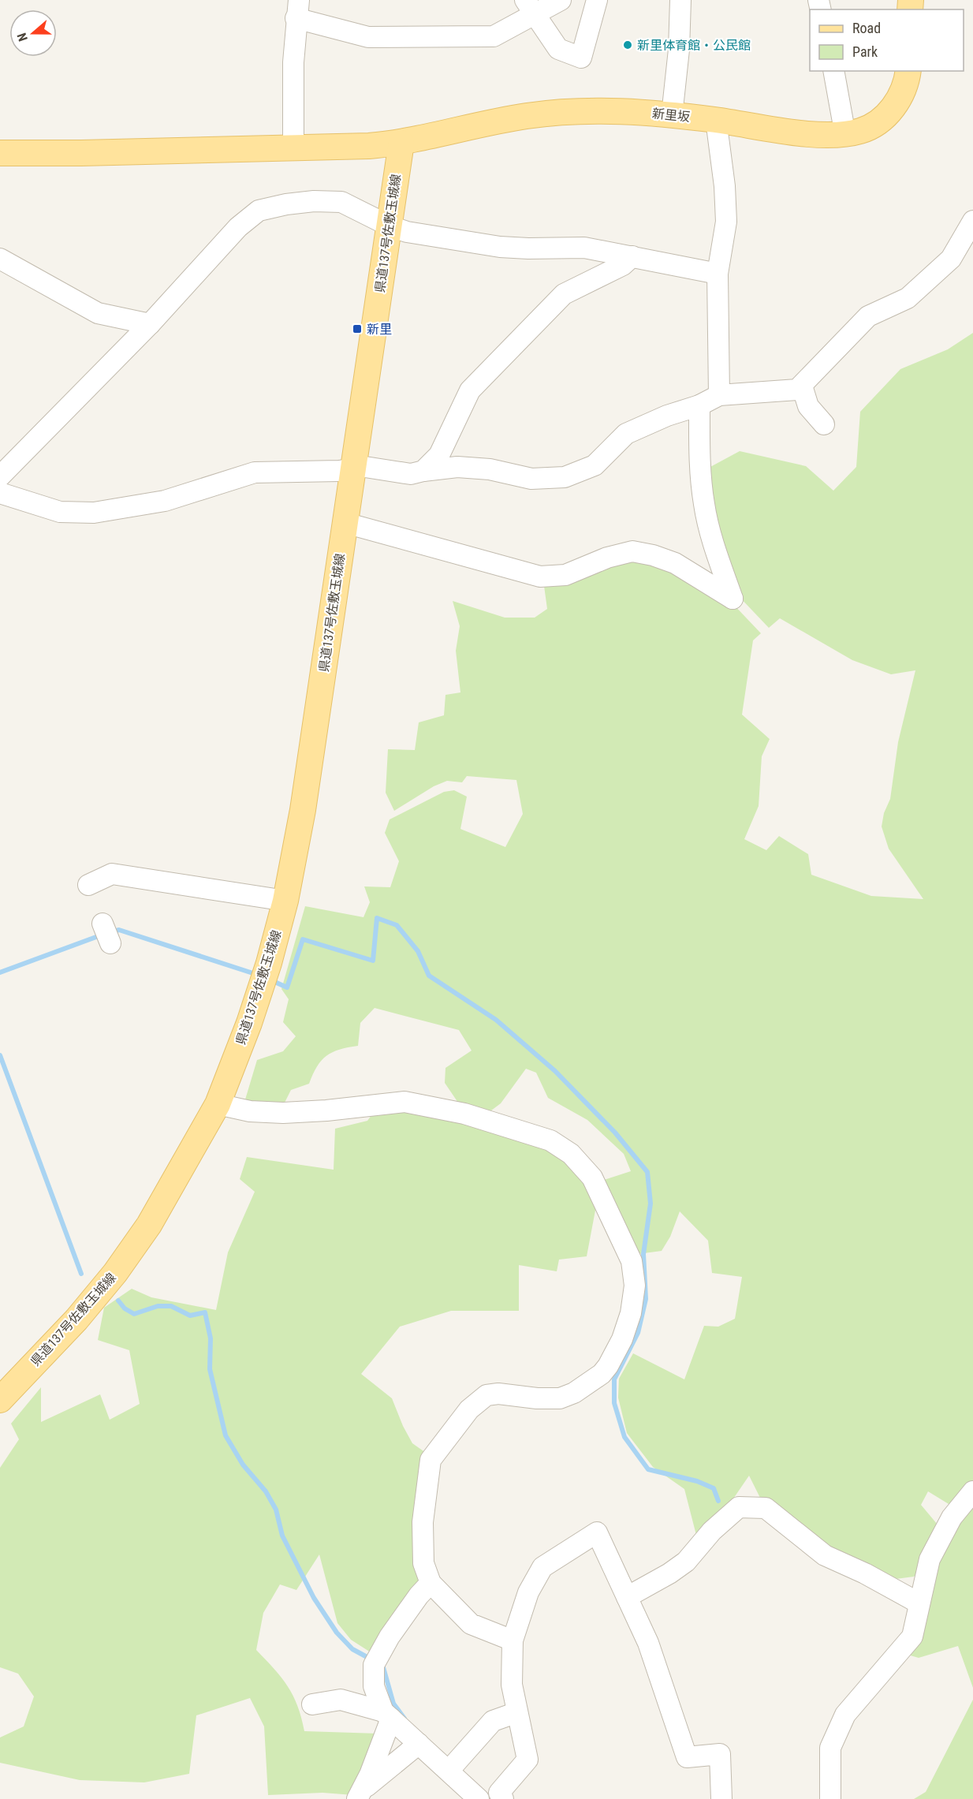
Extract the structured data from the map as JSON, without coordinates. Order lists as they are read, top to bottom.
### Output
{
  "streets": {
    "main road": ["新里坂", "県道137号佐敷玉城線"]
  },
  "crossings": [
    ["新里坂", "県道137号佐敷玉城線"]
  ],
  "places": {
    "other": ["新里体育館・公民館"],
    "transit": ["新里"]
  },
  "legend": ["Road", "Park"],
  "north": "left"
}
